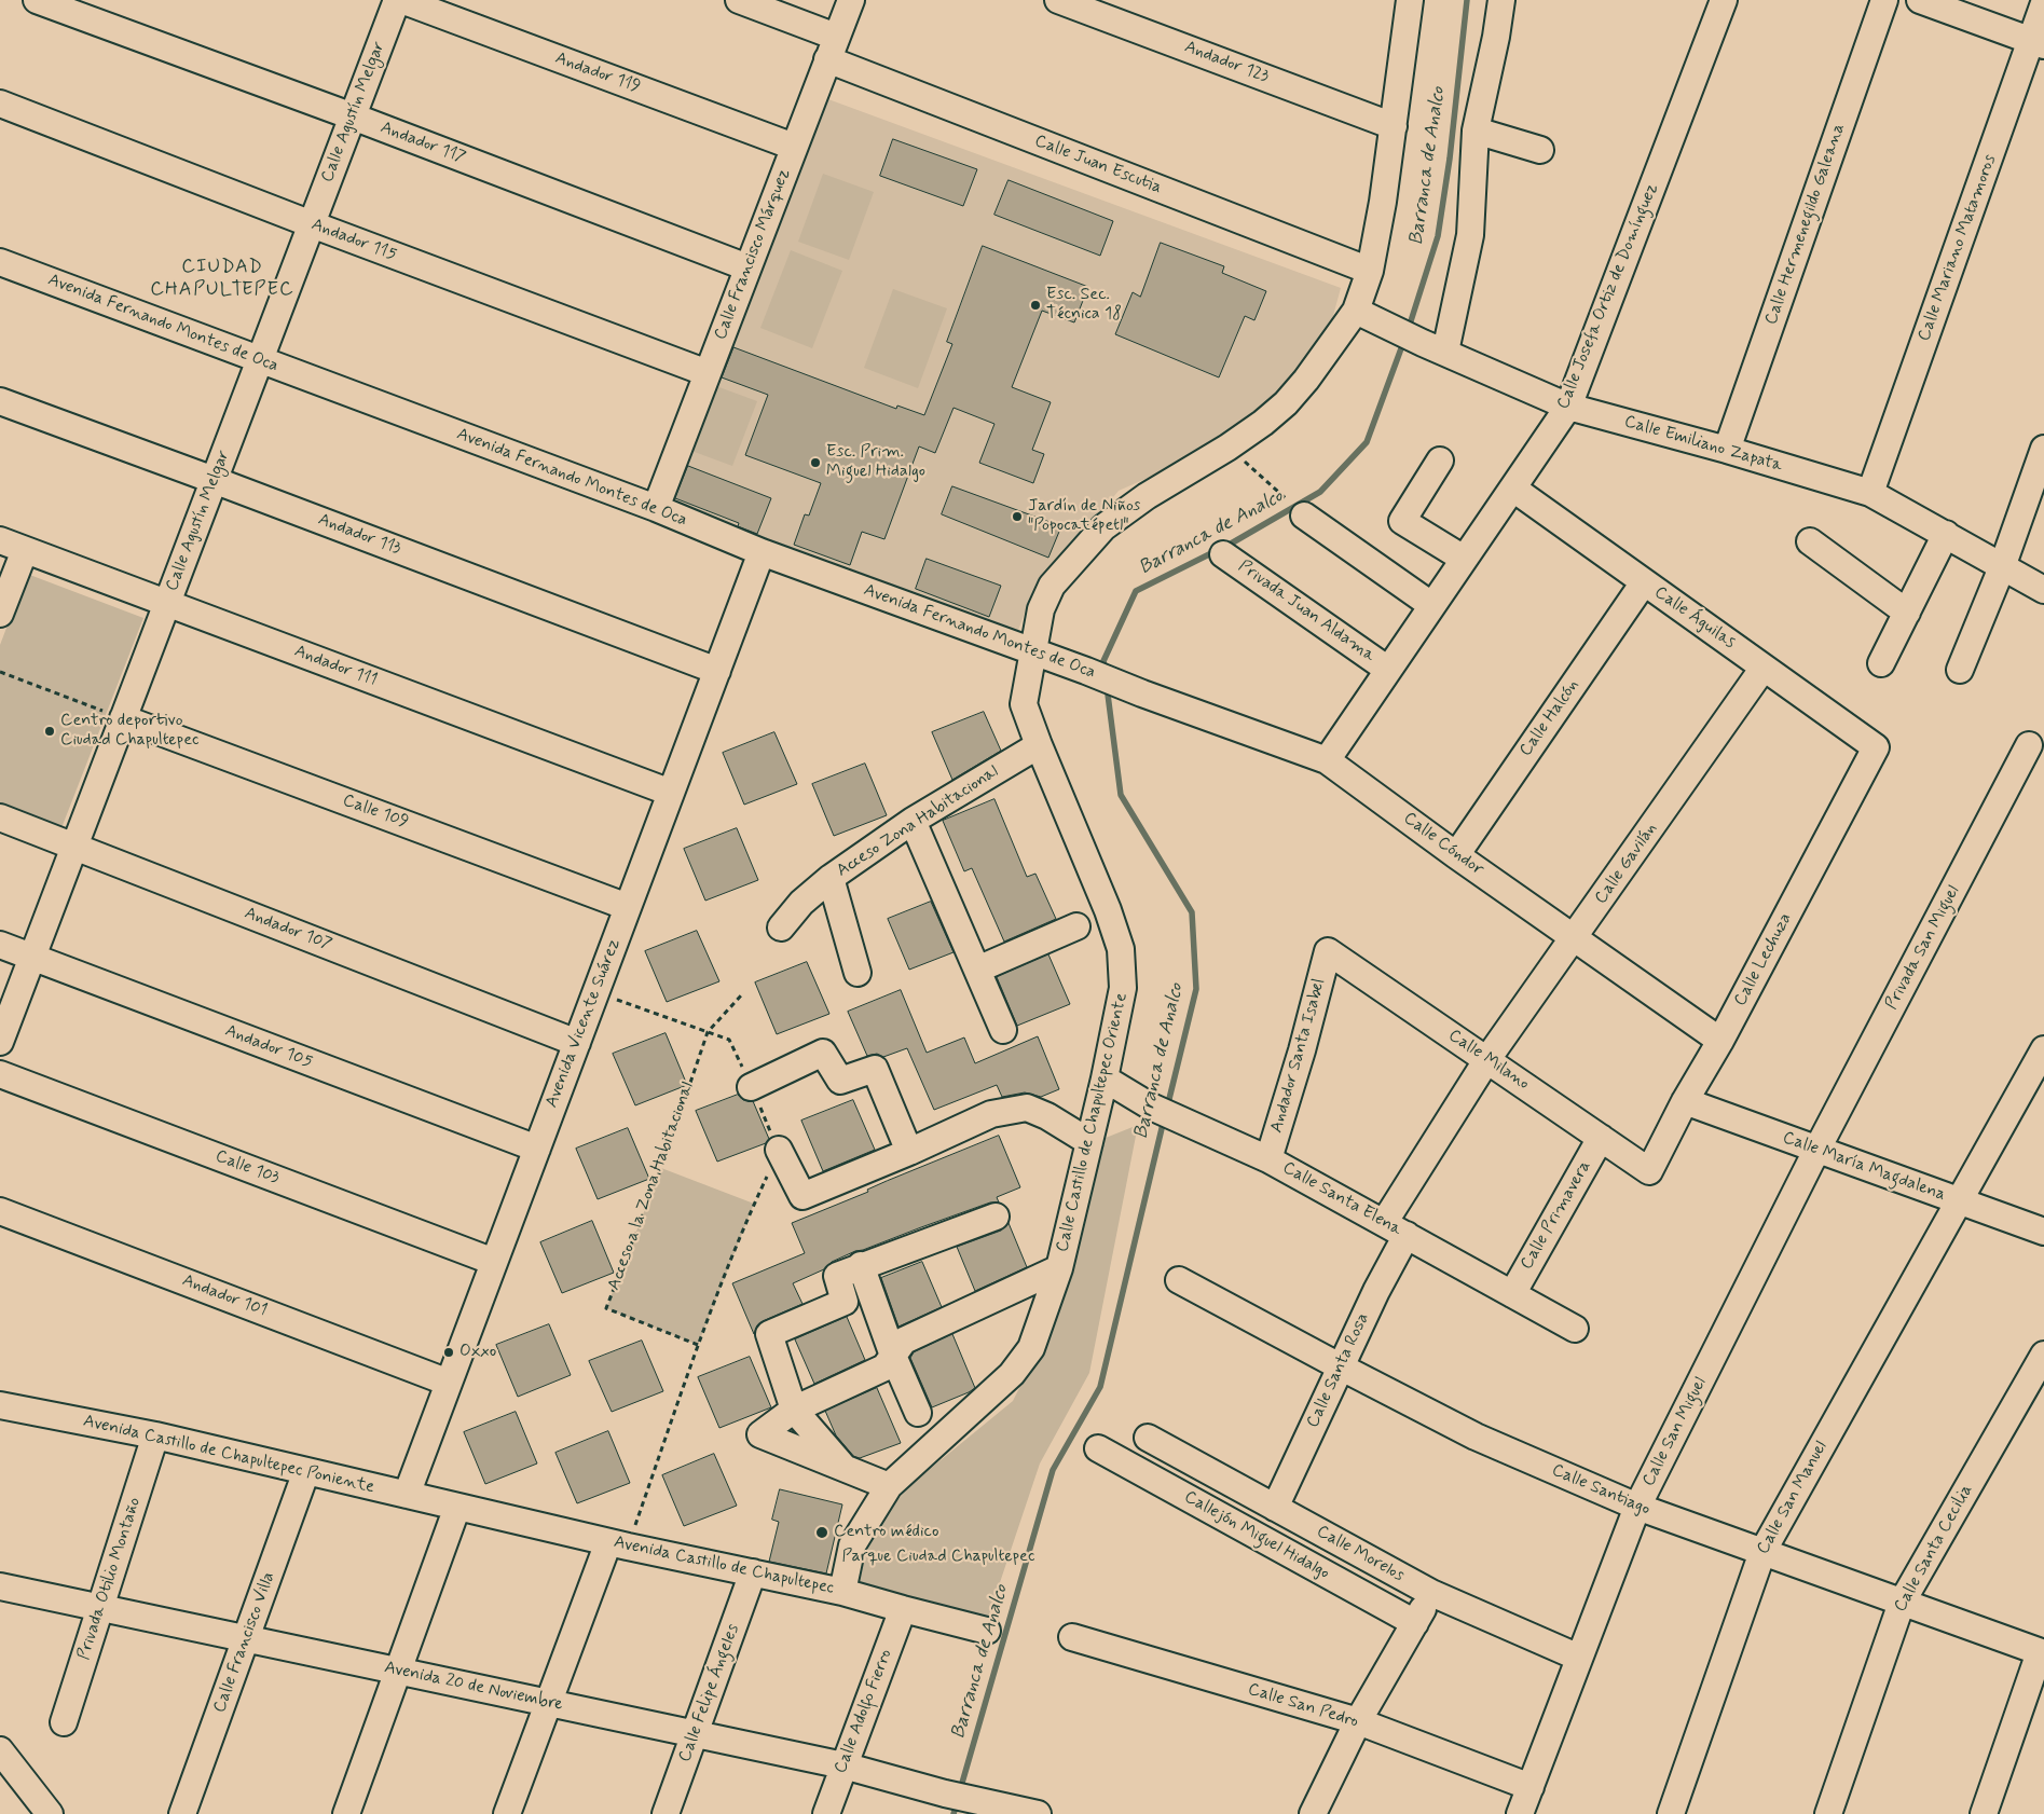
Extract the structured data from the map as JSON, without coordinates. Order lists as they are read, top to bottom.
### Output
{
  "streets": {
    "street": [
      "Andador 123",
      "Andador 119",
      "Calle Agustín Melgar",
      "Andador 117",
      "Calle Juan Escutia",
      "Calle Hermenegildo Galeana",
      "Andador 115",
      "Calle Mariano Matamoros",
      "Calle Francisco Márquez",
      "Calle Josefa Ortiz de Domínguez",
      "Avenida Fernando Montes de Oca",
      "Calle Emiliano Zapata",
      "Andador 113",
      "Privada Juan Aldama",
      "Calle Águilas",
      "Andador 111",
      "Calle Halcón",
      "Calle 109",
      "Acceso Zona Habitacional",
      "Calle Cóndor",
      "Calle Gavilán",
      "Andador 107",
      "Privada San Miguel",
      "Calle Lechuza",
      "Avenida Vicente Suárez",
      "Andador 105",
      "Andador Santa Isabel",
      "Calle Milano",
      "Calle Castillo de Chapultepec Oriente",
      "Calle María Magdalena",
      "Calle 103",
      "Calle Santa Elena",
      "Calle Primavera",
      "Andador 101",
      "Calle Santa Rosa",
      "Calle San Miguel",
      "Avenida Castillo de Chapultepec Poniente",
      "Calle Santiago",
      "Calle San Manuel",
      "Callejón Miguel Hidalgo",
      "Calle Santa Cecilia",
      "Calle Morelos",
      "Avenida Castillo de Chapultepec",
      "Privada Otilio Montaño",
      "Calle Francisco Villa",
      "Avenida 20 de Noviembre",
      "Calle Felipe Ángeles",
      "Calle San Pedro",
      "Calle Adolfo Fierro"
    ],
    "path": ["Acceso a la Zona Habitacional"]
  },
  "crossings": [
    ["Andador 123", "Calle Castillo de Chapultepec Oriente"],
    ["Andador 119", "Calle Agustín Melgar"],
    ["Andador 119", "Calle Francisco Márquez"],
    ["Calle Agustín Melgar", "Andador 117"],
    ["Calle Agustín Melgar", "Andador 115"],
    ["Calle Agustín Melgar", "Avenida Fernando Montes de Oca"],
    ["Calle Agustín Melgar", "Andador 113"],
    ["Calle Agustín Melgar", "Andador 111"],
    ["Calle Agustín Melgar", "Calle 109"],
    ["Calle Agustín Melgar", "Andador 107"],
    ["Calle Agustín Melgar", "Andador 105"],
    ["Andador 117", "Calle Francisco Márquez"],
    ["Calle Juan Escutia", "Calle Francisco Márquez"],
    ["Calle Juan Escutia", "Calle Castillo de Chapultepec Oriente"],
    ["Calle Hermenegildo Galeana", "Calle Emiliano Zapata"],
    ["Andador 115", "Calle Francisco Márquez"],
    ["Calle Mariano Matamoros", "Calle Emiliano Zapata"],
    ["Calle Francisco Márquez", "Avenida Fernando Montes de Oca"],
    ["Calle Josefa Ortiz de Domínguez", "Calle Emiliano Zapata"],
    ["Calle Josefa Ortiz de Domínguez", "Privada Juan Aldama"],
    ["Calle Josefa Ortiz de Domínguez", "Calle Águilas"],
    ["Calle Josefa Ortiz de Domínguez", "Calle Cóndor"],
    ["Avenida Fernando Montes de Oca", "Calle Cóndor"],
    ["Avenida Fernando Montes de Oca", "Avenida Vicente Suárez"],
    ["Avenida Fernando Montes de Oca", "Calle Castillo de Chapultepec Oriente"],
    ["Calle Emiliano Zapata", "Calle Castillo de Chapultepec Oriente"],
    ["Andador 113", "Avenida Vicente Suárez"],
    ["Calle Águilas", "Calle Halcón"],
    ["Calle Águilas", "Calle Gavilán"],
    ["Calle Águilas", "Calle Lechuza"],
    ["Andador 111", "Avenida Vicente Suárez"],
    ["Calle Halcón", "Calle Cóndor"],
    ["Calle 109", "Avenida Vicente Suárez"],
    ["Acceso Zona Habitacional", "Calle Castillo de Chapultepec Oriente"],
    ["Calle Cóndor", "Calle Gavilán"],
    ["Calle Cóndor", "Calle Lechuza"],
    ["Calle Gavilán", "Calle Milano"],
    ["Andador 107", "Avenida Vicente Suárez"],
    ["Privada San Miguel", "Calle María Magdalena"],
    ["Privada San Miguel", "Calle San Miguel"],
    ["Calle Lechuza", "Calle Milano"],
    ["Calle Lechuza", "Calle María Magdalena"],
    ["Avenida Vicente Suárez", "Andador 105"],
    ["Avenida Vicente Suárez", "Calle 103"],
    ["Avenida Vicente Suárez", "Andador 101"],
    ["Avenida Vicente Suárez", "Avenida Castillo de Chapultepec Poniente"],
    ["Andador Santa Isabel", "Calle Milano"],
    ["Andador Santa Isabel", "Calle Santa Elena"],
    ["Calle Milano", "Calle Primavera"],
    ["Calle Castillo de Chapultepec Oriente", "Calle Santa Elena"],
    ["Calle Castillo de Chapultepec Oriente", "Avenida Castillo de Chapultepec"],
    ["Calle María Magdalena", "Calle San Miguel"],
    ["Calle María Magdalena", "Calle San Manuel"],
    ["Calle Santa Elena", "Calle Primavera"],
    ["Calle Santa Elena", "Calle Santa Rosa"],
    ["Calle Santa Rosa", "Calle Santiago"],
    ["Calle Santa Rosa", "Calle Morelos"],
    ["Calle San Miguel", "Calle Santiago"],
    ["Calle San Miguel", "Calle Morelos"],
    ["Calle San Miguel", "Calle San Pedro"],
    ["Avenida Castillo de Chapultepec Poniente", "Avenida Castillo de Chapultepec"],
    ["Avenida Castillo de Chapultepec Poniente", "Privada Otilio Montaño"],
    ["Avenida Castillo de Chapultepec Poniente", "Calle Francisco Villa"],
    ["Calle Santiago", "Calle San Manuel"],
    ["Calle Santiago", "Calle Santa Cecilia"],
    ["Avenida Castillo de Chapultepec", "Calle Felipe Ángeles"],
    ["Avenida Castillo de Chapultepec", "Calle Adolfo Fierro"],
    ["Privada Otilio Montaño", "Avenida 20 de Noviembre"],
    ["Calle Francisco Villa", "Avenida 20 de Noviembre"],
    ["Avenida 20 de Noviembre", "Calle Felipe Ángeles"],
    ["Avenida 20 de Noviembre", "Calle Adolfo Fierro"]
  ],
  "districts": ["CIUDAD CHAPULTEPEC"],
  "water": ["Barranca de Analco"],
  "parks": ["Parque Ciudad Chapultepec"],
  "places": [
    "Esc. Sec. Técnica 18",
    "Esc. Prim. Miguel Hidalgo",
    "Jardín de Niños \"Popocatépetl\"",
    "Centro deportivo Ciudad Chapultepec",
    "Oxxo",
    "Centro médico"
  ]
}
